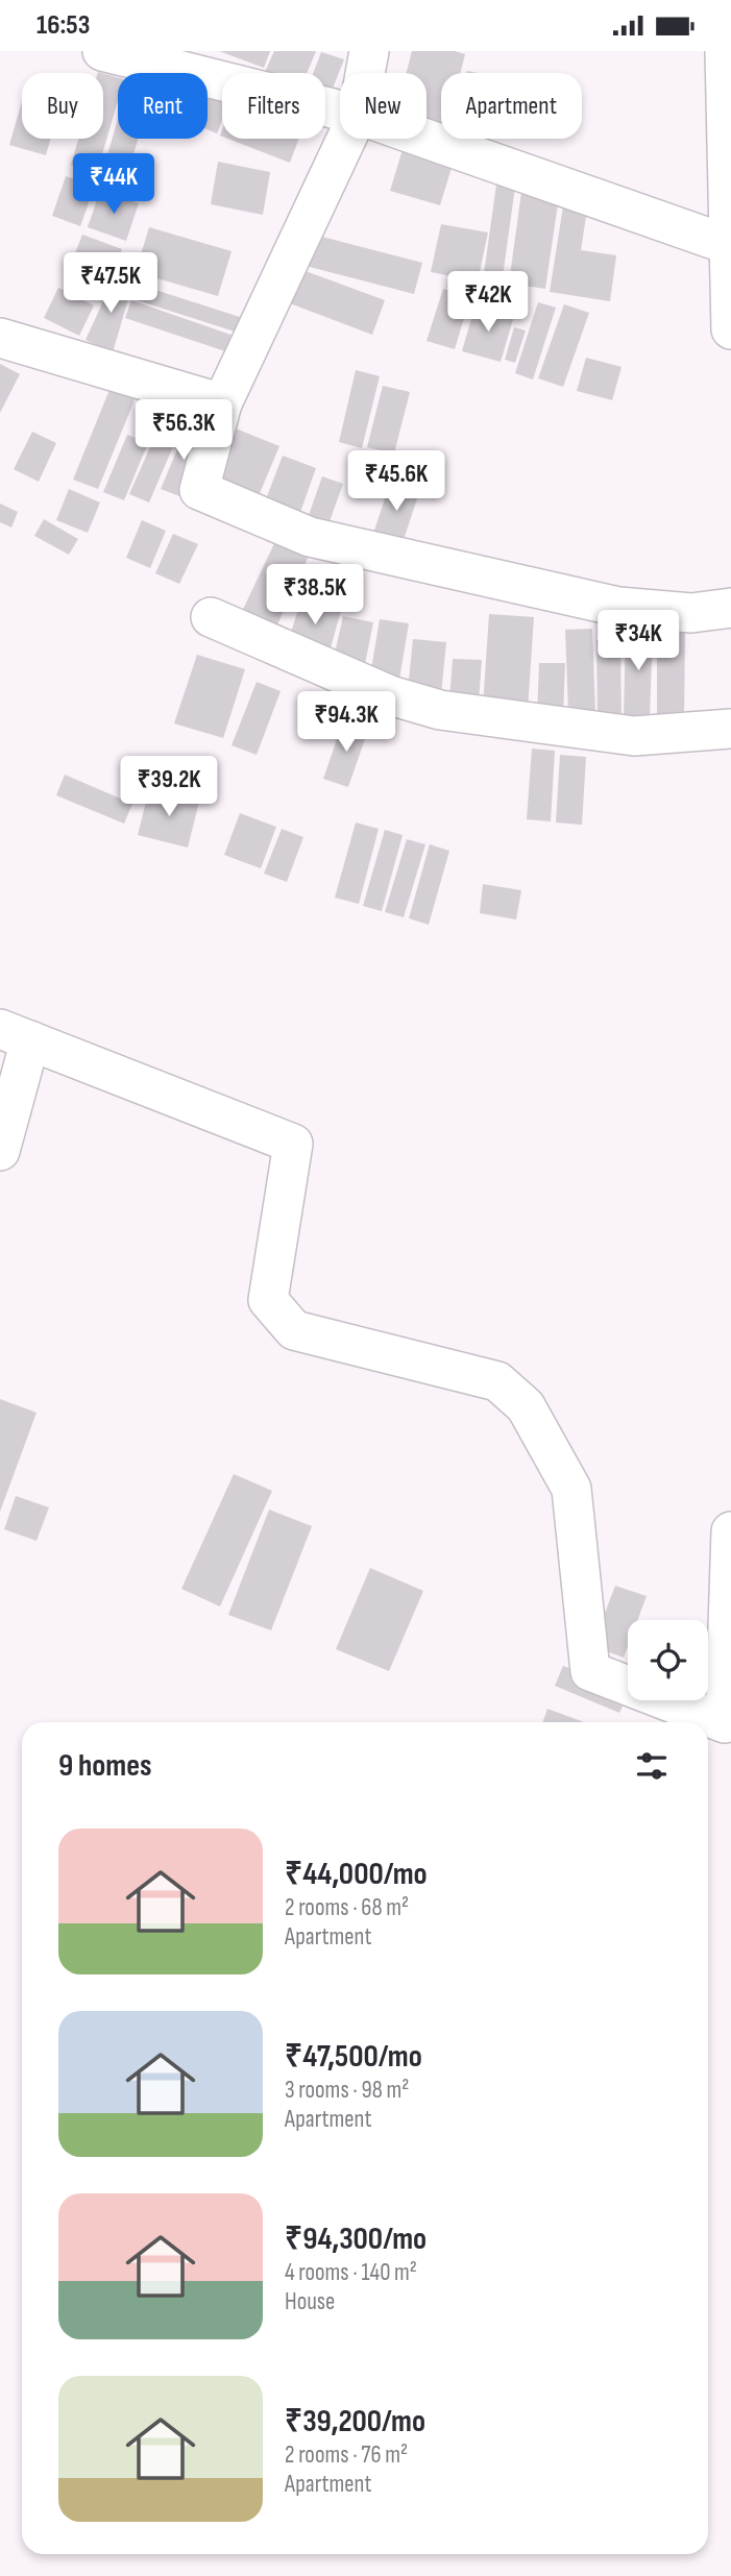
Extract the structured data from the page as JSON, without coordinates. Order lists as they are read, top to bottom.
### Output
{
  "page": {
    "status": "16:53",
    "chip": [
      "Buy",
      "Rent",
      "Filters",
      "New",
      "Apartment"
    ],
    "price": [
      "₹44K",
      "₹47.5K",
      "₹42K",
      "₹56.3K",
      "₹45.6K",
      "₹38.5K",
      "₹34K",
      "₹94.3K",
      "₹39.2K"
    ],
    "heading": "9 homes",
    "list": [
      {
        "name": "₹44,000/mo",
        "note": "2 rooms · 68 m² · Apartment"
      },
      {
        "name": "₹47,500/mo",
        "note": "3 rooms · 98 m² · Apartment"
      },
      {
        "name": "₹94,300/mo",
        "note": "4 rooms · 140 m² · House"
      },
      {
        "name": "₹39,200/mo",
        "note": "2 rooms · 76 m² · Apartment"
      }
    ]
  }
}
